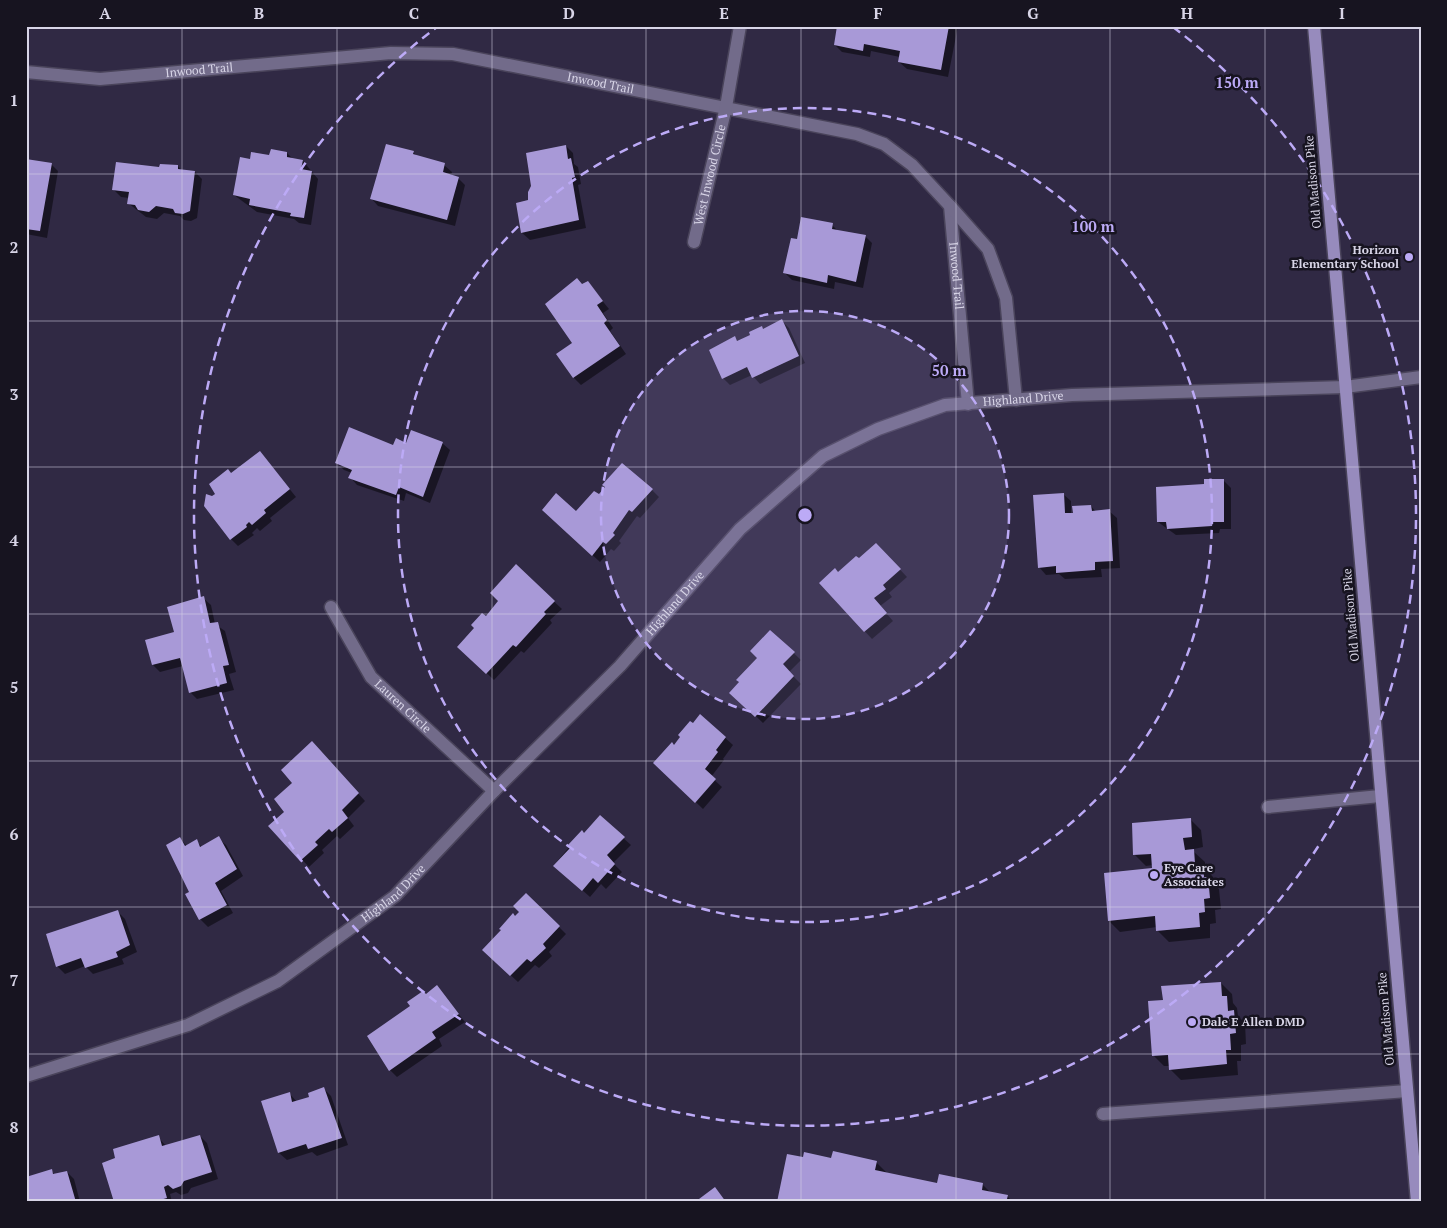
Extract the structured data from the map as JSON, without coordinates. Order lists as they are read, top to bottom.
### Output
{
  "streets": {
    "main road": ["Old Madison Pike"],
    "street": [
      "Inwood Trail",
      "West Inwood Circle",
      "Highland Drive",
      "Lauren Circle"
    ]
  },
  "crossings": [
    ["Inwood Trail", "West Inwood Circle"],
    ["Inwood Trail", "Highland Drive"],
    ["Old Madison Pike", "Highland Drive"],
    ["Highland Drive", "Lauren Circle"]
  ],
  "places": ["Horizon Elementary School", "Eye Care Associates", "Dale E Allen DMD"],
  "grid": {
    "columns": [
      "A",
      "B",
      "C",
      "D",
      "E",
      "F",
      "G",
      "H",
      "I"
    ],
    "rows": [
      "1",
      "2",
      "3",
      "4",
      "5",
      "6",
      "7",
      "8"
    ]
  },
  "rings": ["150 m", "100 m", "50 m"]
}
